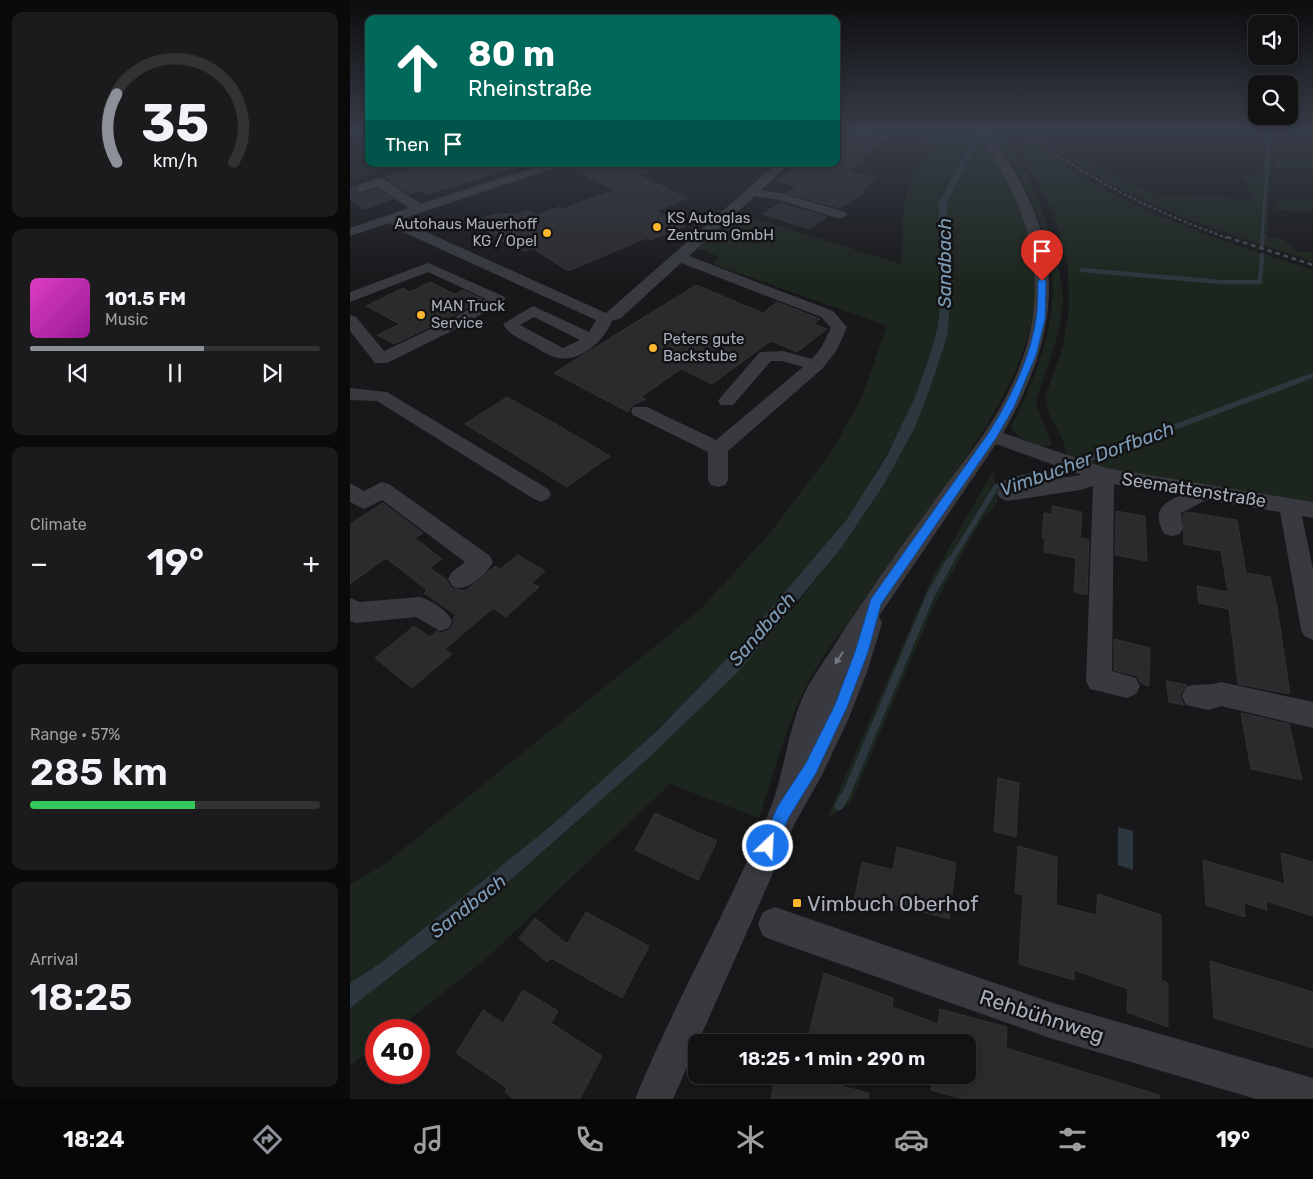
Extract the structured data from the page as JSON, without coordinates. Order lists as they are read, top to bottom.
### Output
{
  "streets": {
    "street": ["Seemattenstraße", "Rehbühnweg"]
  },
  "water": ["Sandbach", "Vimbucher Dorfbach"],
  "places": {
    "other": [
      "KS Autoglas Zentrum GmbH",
      "Autohaus Mauerhoff KG / Opel",
      "MAN Truck Service",
      "Peters gute Backstube"
    ],
    "transit": ["Vimbuch Oberhof"]
  },
  "page": {
    "turn": ["80 m", "Rheinstraße"],
    "then": "Then",
    "song": ["101.5 FM", "Music"],
    "tile": [
      "Climate",
      ["Range · 57%", "285 km"],
      ["Arrival", "18:25"]
    ],
    "heat": ["−", "19°", "+"],
    "limit": "40",
    "trip": "18:25 · 1 min · 290 m",
    "tabs": ["18:24", "19°"],
    "gauge": ["35", "km/h"]
  }
}
